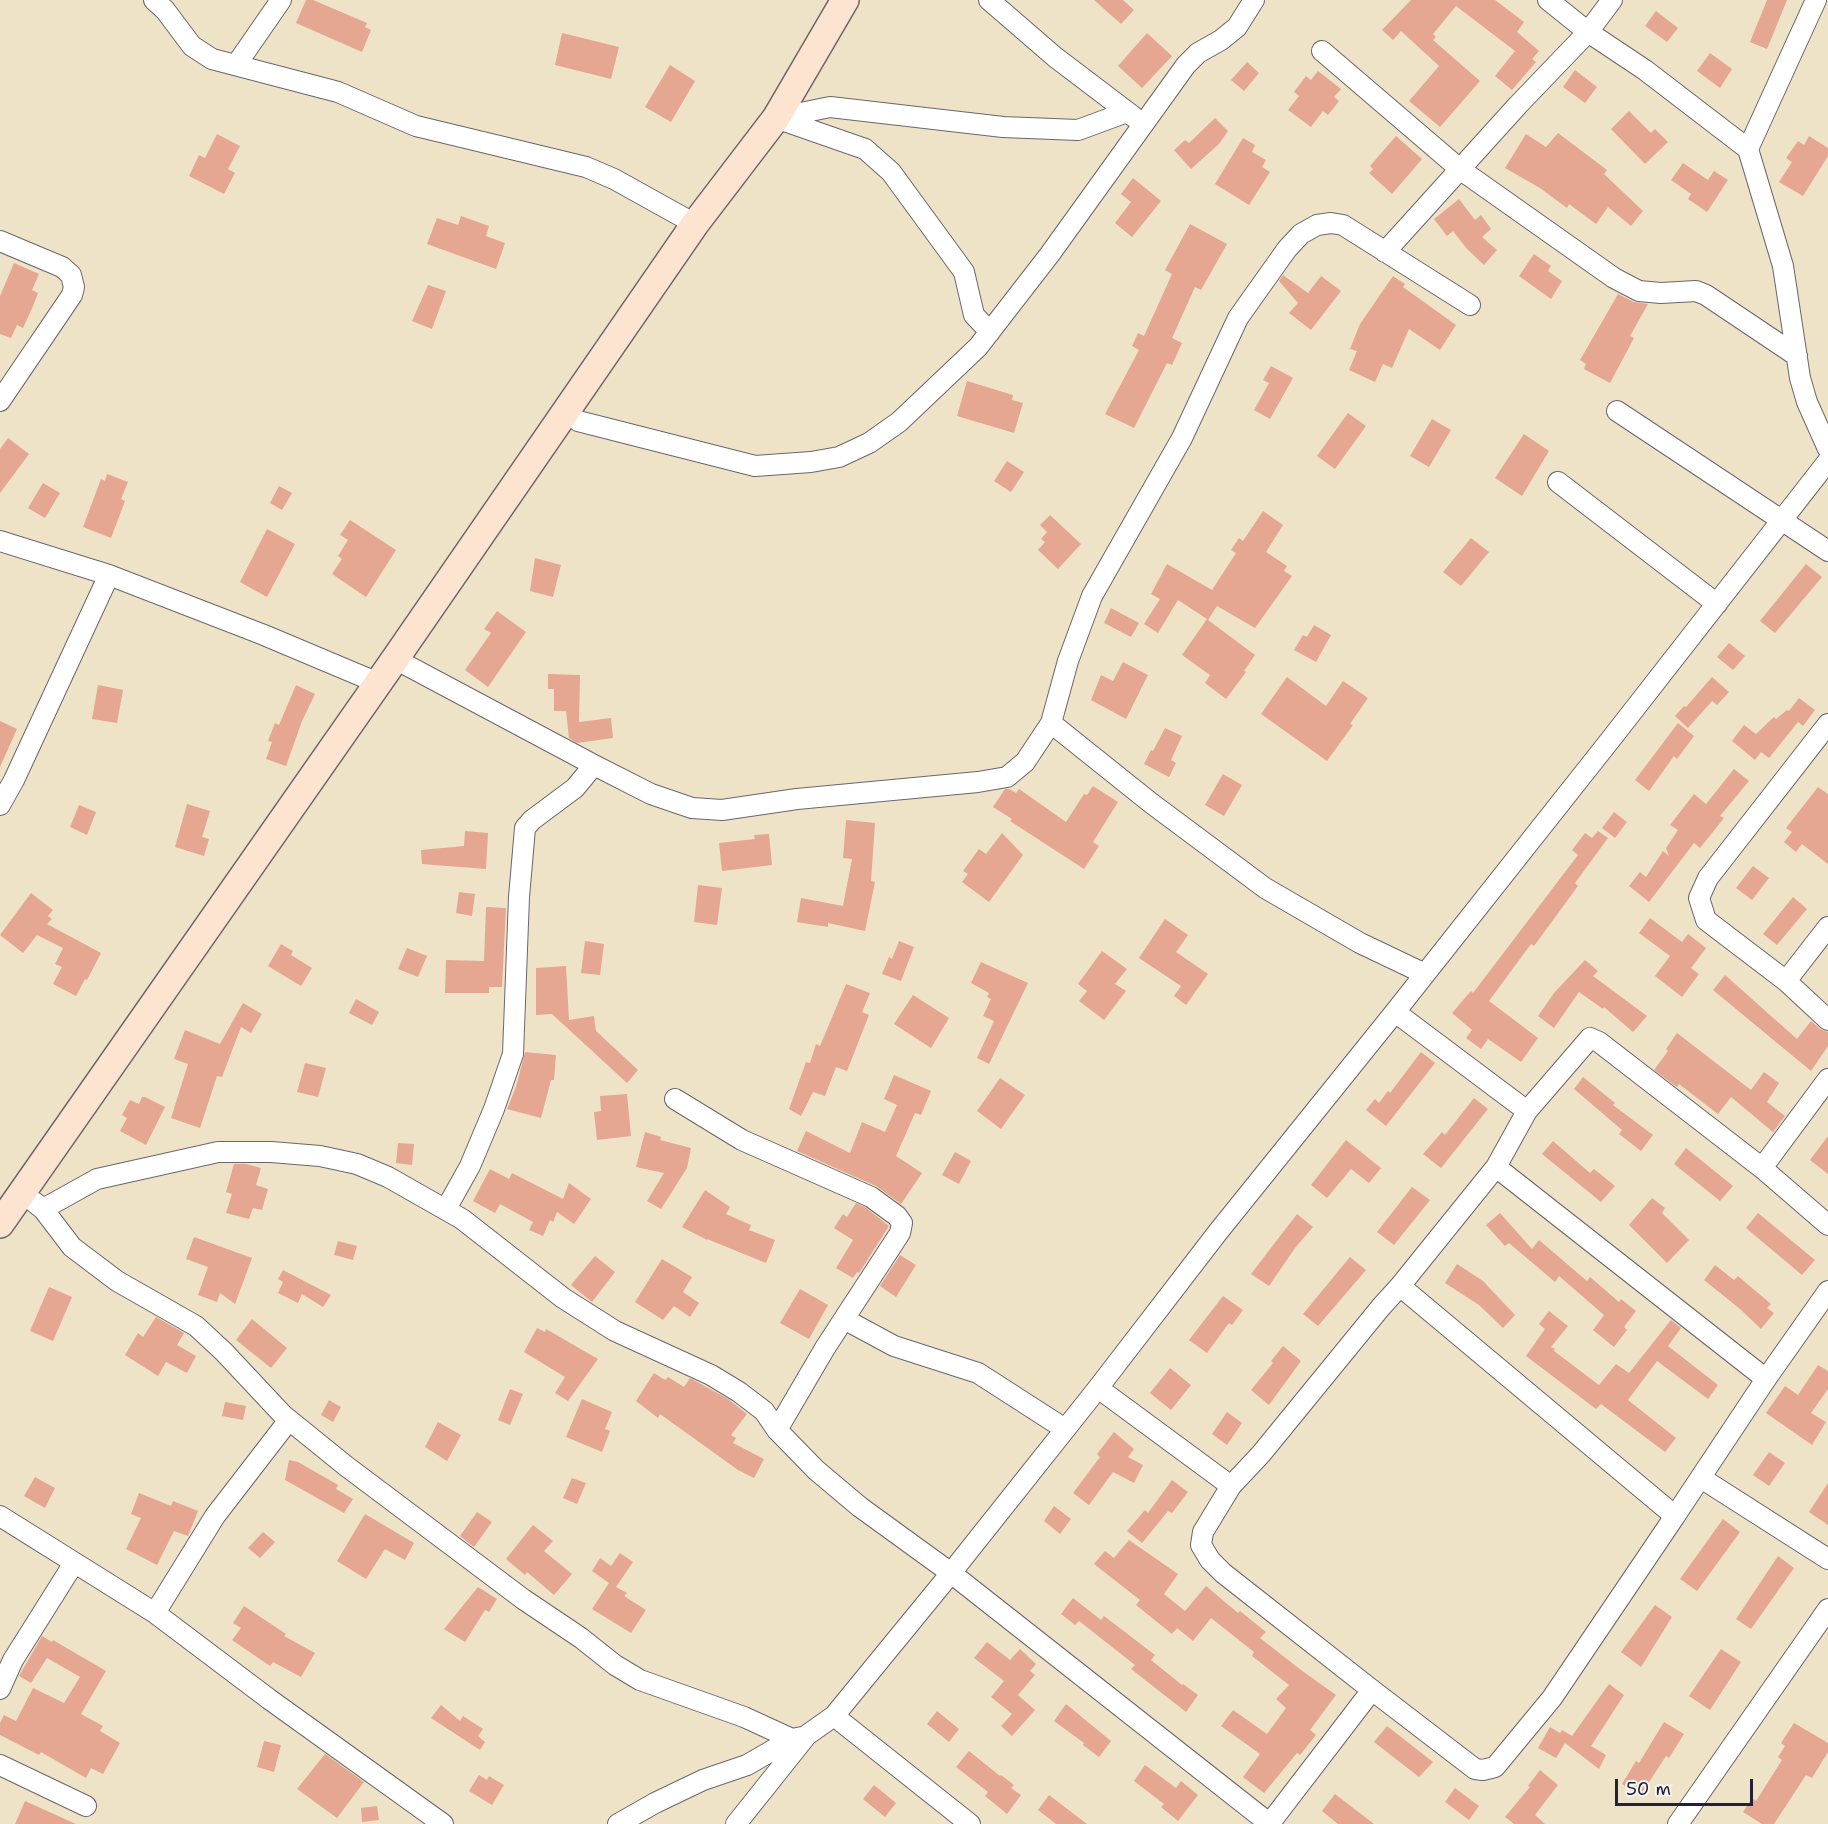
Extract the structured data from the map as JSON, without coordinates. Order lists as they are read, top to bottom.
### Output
{
  "scale_bar": "50 m"
}
